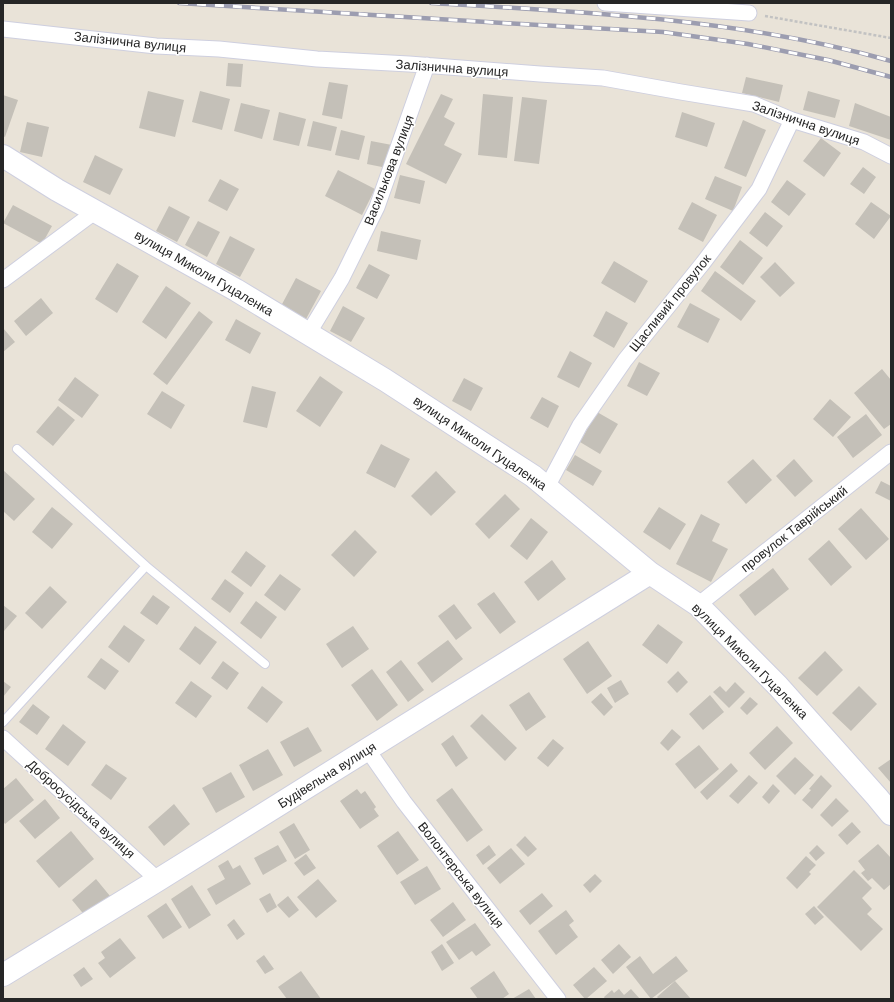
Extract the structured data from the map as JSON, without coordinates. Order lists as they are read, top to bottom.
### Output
{
  "streets": {
    "street": [
      "Залізнична вулиця",
      "Василькова вулиця",
      "вулиця Миколи Гуцаленка",
      "Щасливий провулок",
      "провулок Таврійський",
      "Будівельна вулиця",
      "Добросусідська вулиця",
      "Волонтерська вулиця"
    ]
  },
  "crossings": [
    ["Залізнична вулиця", "Василькова вулиця"],
    ["Залізнична вулиця", "Щасливий провулок"],
    ["Василькова вулиця", "вулиця Миколи Гуцаленка"],
    ["вулиця Миколи Гуцаленка", "Щасливий провулок"],
    ["вулиця Миколи Гуцаленка", "провулок Таврійський"],
    ["вулиця Миколи Гуцаленка", "Будівельна вулиця"],
    ["Будівельна вулиця", "Добросусідська вулиця"],
    ["Будівельна вулиця", "Волонтерська вулиця"]
  ]
}
